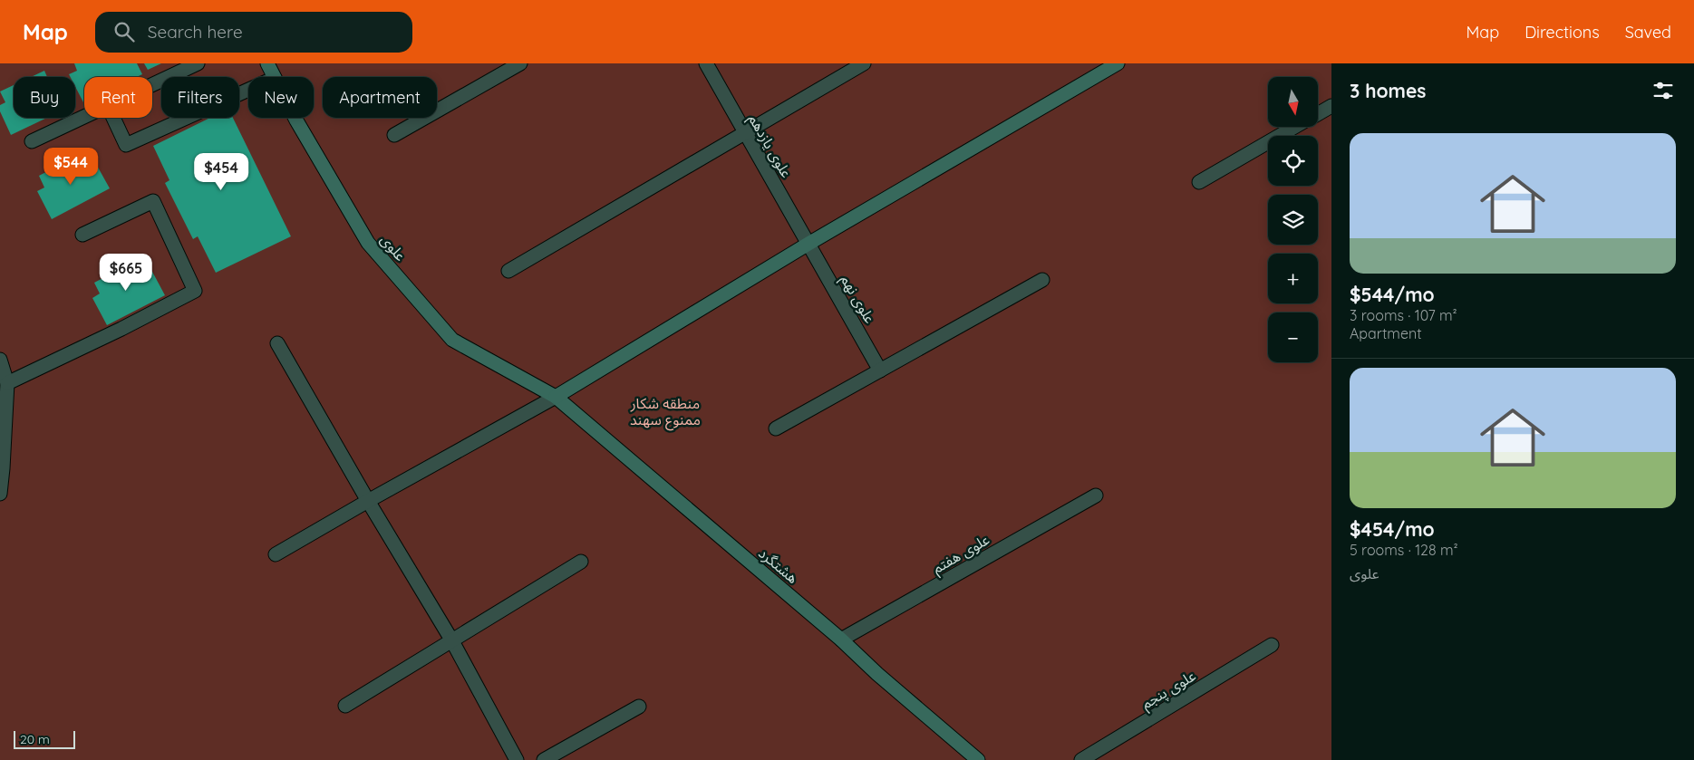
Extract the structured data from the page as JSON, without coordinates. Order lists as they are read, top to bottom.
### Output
{
  "streets": {
    "street": [
      "علوی یازدهم",
      "علوی",
      "علوی نهم",
      "علوی هفتم",
      "هشتگرد",
      "علوی پنجم"
    ]
  },
  "crossings": [
    ["علوی یازدهم", "علوی نهم"],
    ["علوی", "هشتگرد"],
    ["علوی هفتم", "هشتگرد"]
  ],
  "parks": ["منطقه شکار ممنوع سهند"],
  "scale_bar": "20 m",
  "north": "bottom",
  "page": {
    "header": "Map",
    "search": "Search here",
    "nav": ["Map", "Directions", "Saved"],
    "heading": "3 homes",
    "map_buttons": ["+", "−"],
    "chip": [
      "Buy",
      "Rent",
      "Filters",
      "New",
      "Apartment"
    ],
    "list": [
      {
        "name": "$544/mo",
        "note": "3 rooms · 107 m² · Apartment"
      },
      {
        "name": "$454/mo",
        "note": "5 rooms · 128 m² · علوی"
      }
    ],
    "price": ["$544", "$454", "$665"],
    "scale": "20 m"
  }
}
